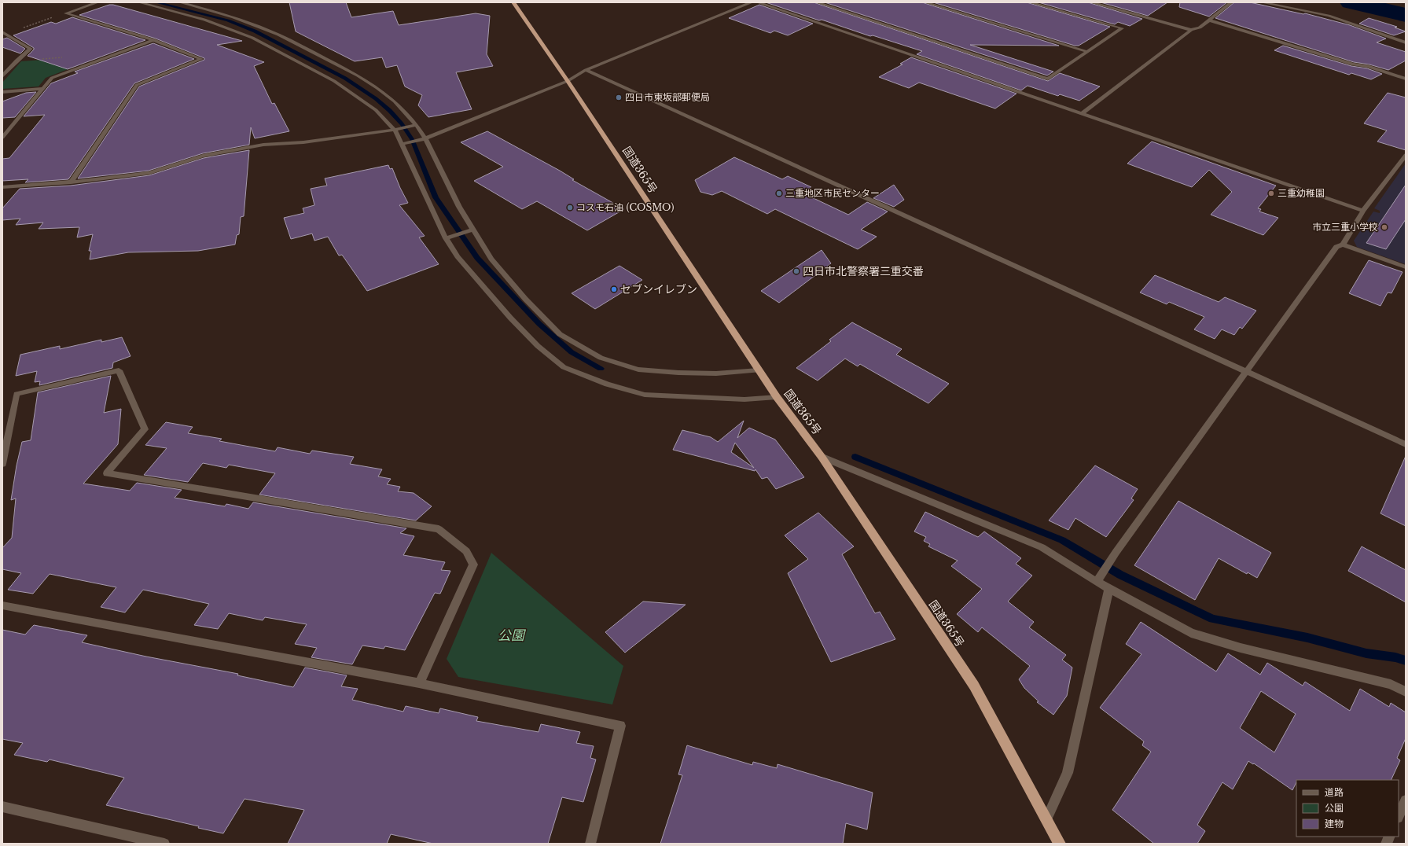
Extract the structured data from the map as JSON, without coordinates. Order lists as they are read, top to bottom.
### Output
{
  "streets": {
    "highway": ["国道365号"]
  },
  "parks": ["公園"],
  "places": [
    "四日市東坂部郵便局",
    "三重地区市民センター",
    "三重幼稚園",
    "コスモ石油 (COSMO)",
    "市立三重小学校",
    "四日市北警察署三重交番",
    "セブンイレブン"
  ],
  "legend": ["道路", "公園", "建物"]
}
